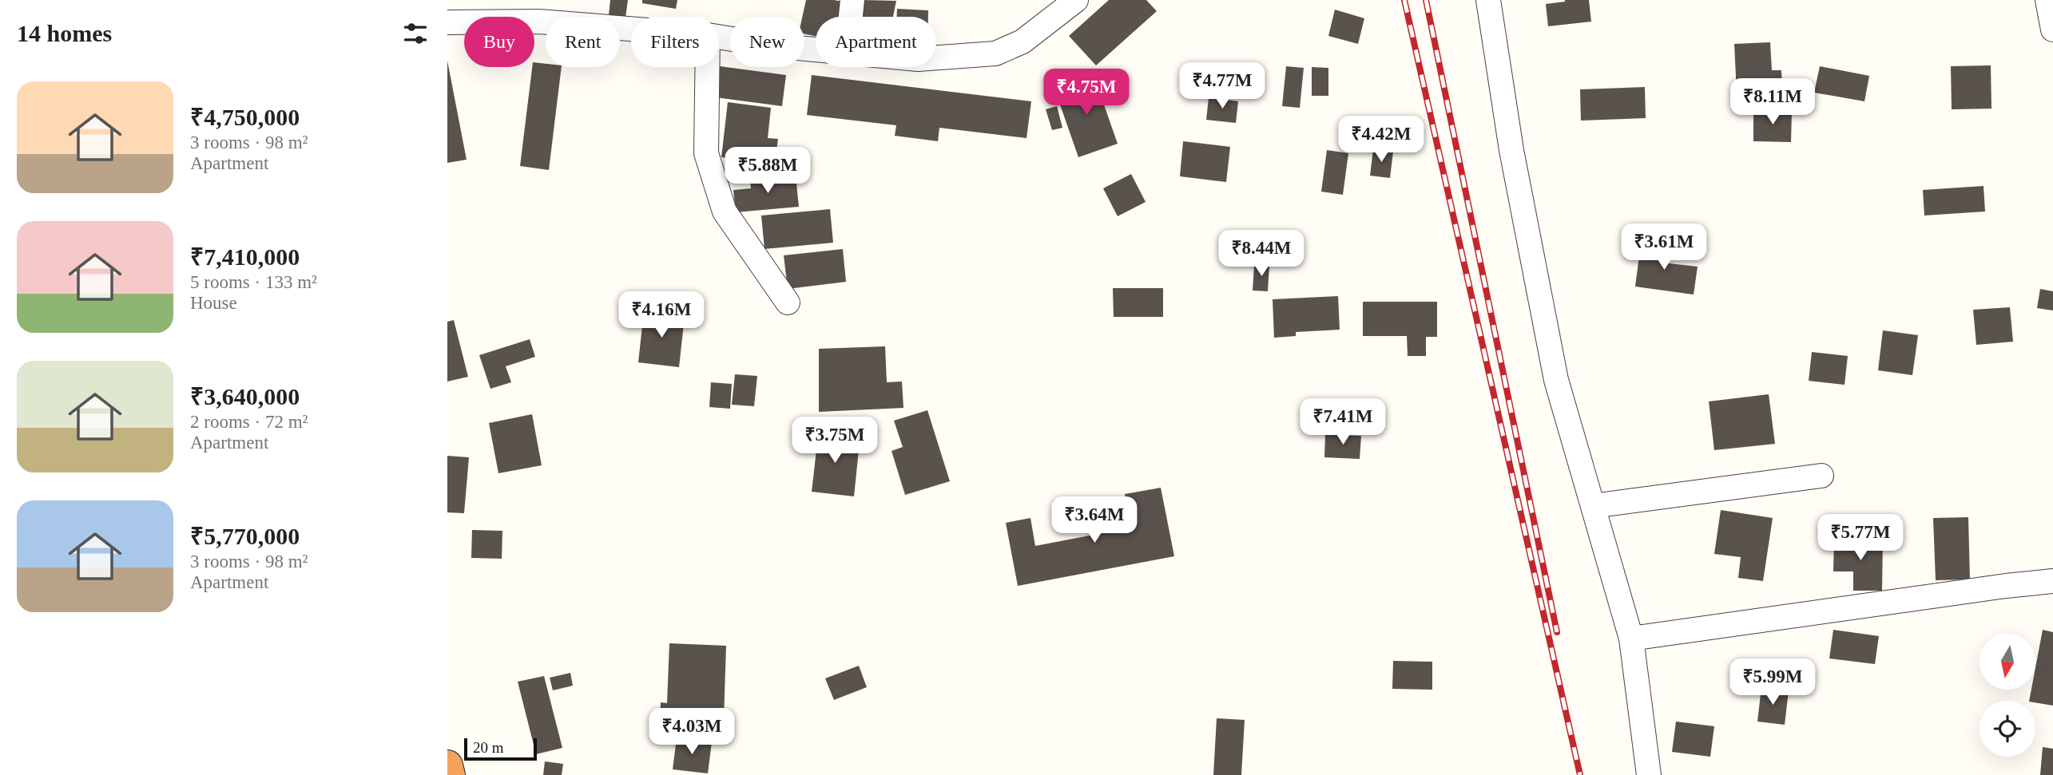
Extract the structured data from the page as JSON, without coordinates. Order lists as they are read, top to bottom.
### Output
{
  "scale_bar": "20 m",
  "north": "bottom",
  "page": {
    "heading": "14 homes",
    "chip": [
      "Buy",
      "Rent",
      "Filters",
      "New",
      "Apartment"
    ],
    "price": [
      "₹4.77M",
      "₹4.75M",
      "₹8.11M",
      "₹4.42M",
      "₹5.88M",
      "₹3.61M",
      "₹8.44M",
      "₹4.16M",
      "₹7.41M",
      "₹3.75M",
      "₹3.64M",
      "₹5.77M",
      "₹5.99M",
      "₹4.03M"
    ],
    "list": [
      {
        "name": "₹4,750,000",
        "note": "3 rooms · 98 m² · Apartment"
      },
      {
        "name": "₹7,410,000",
        "note": "5 rooms · 133 m² · House"
      },
      {
        "name": "₹3,640,000",
        "note": "2 rooms · 72 m² · Apartment"
      },
      {
        "name": "₹5,770,000",
        "note": "3 rooms · 98 m² · Apartment"
      }
    ],
    "scale": "20 m"
  }
}
